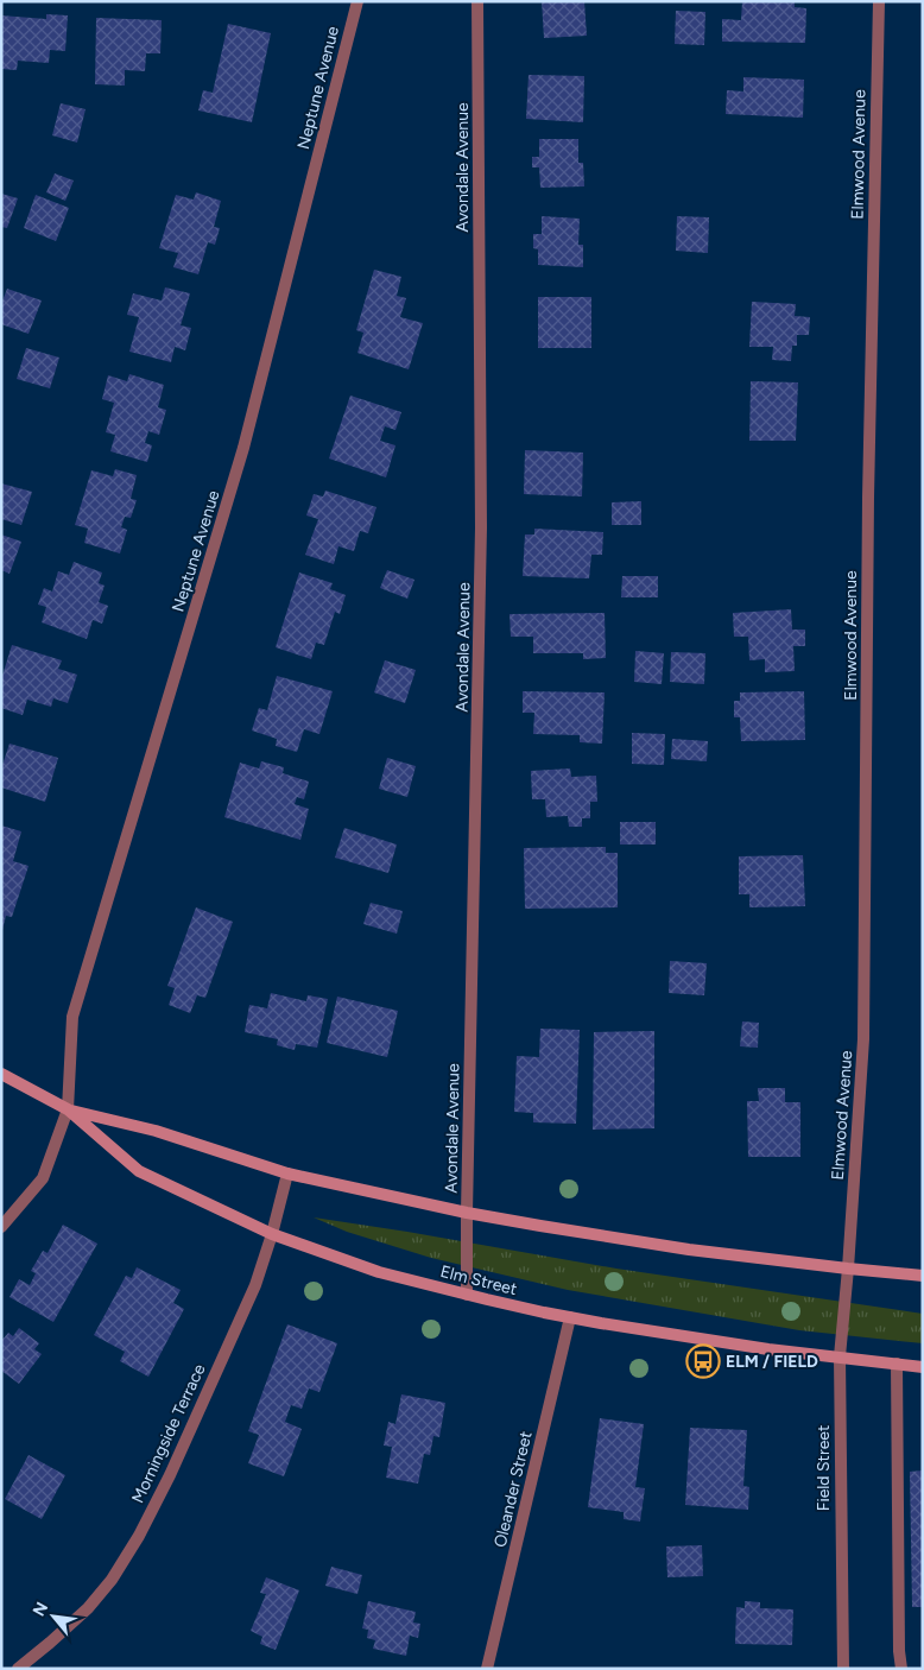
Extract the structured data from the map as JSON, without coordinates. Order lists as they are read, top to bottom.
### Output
{
  "streets": {
    "main road": ["Elm Street"],
    "street": [
      "Neptune Avenue",
      "Elmwood Avenue",
      "Avondale Avenue",
      "Morningside Terrace",
      "Field Street",
      "Oleander Street"
    ]
  },
  "crossings": [
    ["Neptune Avenue", "Elm Street"],
    ["Elmwood Avenue", "Elm Street"],
    ["Elmwood Avenue", "Field Street"],
    ["Avondale Avenue", "Elm Street"],
    ["Elm Street", "Morningside Terrace"],
    ["Elm Street", "Field Street"],
    ["Elm Street", "Oleander Street"]
  ],
  "places": {
    "bus stop": ["ELM / FIELD"]
  },
  "north": "top left"
}
